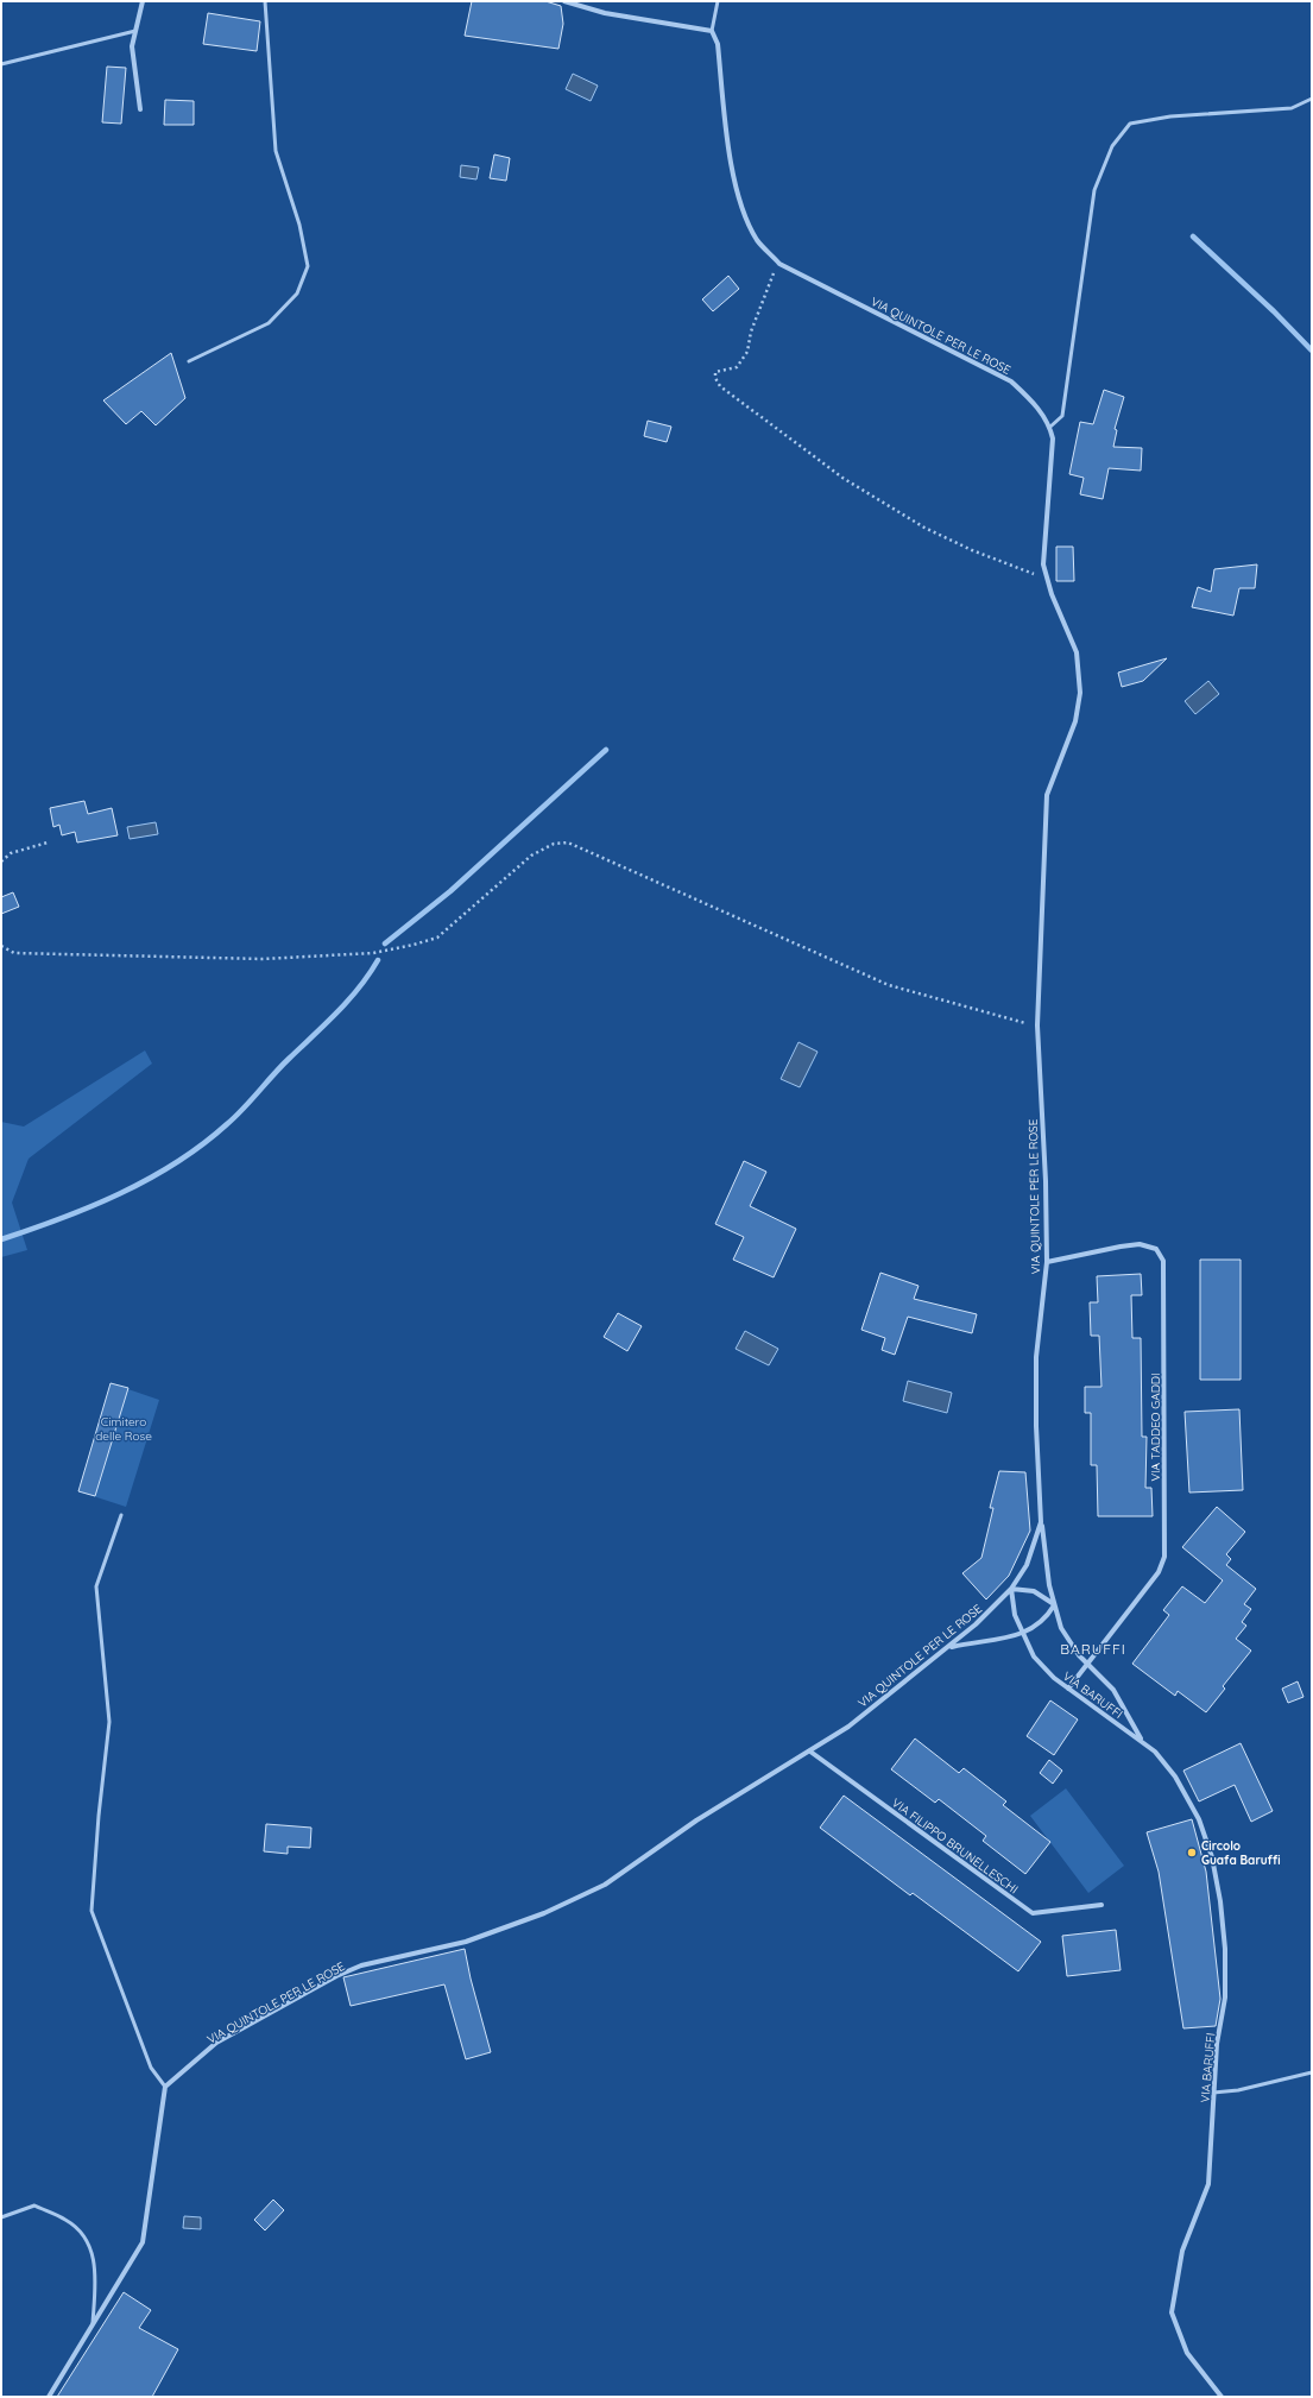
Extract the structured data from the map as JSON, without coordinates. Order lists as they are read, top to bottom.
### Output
{
  "streets": {
    "street": [
      "VIA QUINTOLE PER LE ROSE",
      "VIA TADDEO GADDI",
      "VIA BARUFFI",
      "VIA FILIPPO BRUNELLESCHI"
    ]
  },
  "crossings": [
    ["VIA QUINTOLE PER LE ROSE", "VIA TADDEO GADDI"],
    ["VIA QUINTOLE PER LE ROSE", "VIA BARUFFI"],
    ["VIA QUINTOLE PER LE ROSE", "VIA FILIPPO BRUNELLESCHI"],
    ["VIA TADDEO GADDI", "VIA BARUFFI"]
  ],
  "districts": ["BARUFFI"],
  "parks": ["Cimitero delle Rose"],
  "places": ["Circolo Guafa Baruffi"]
}
